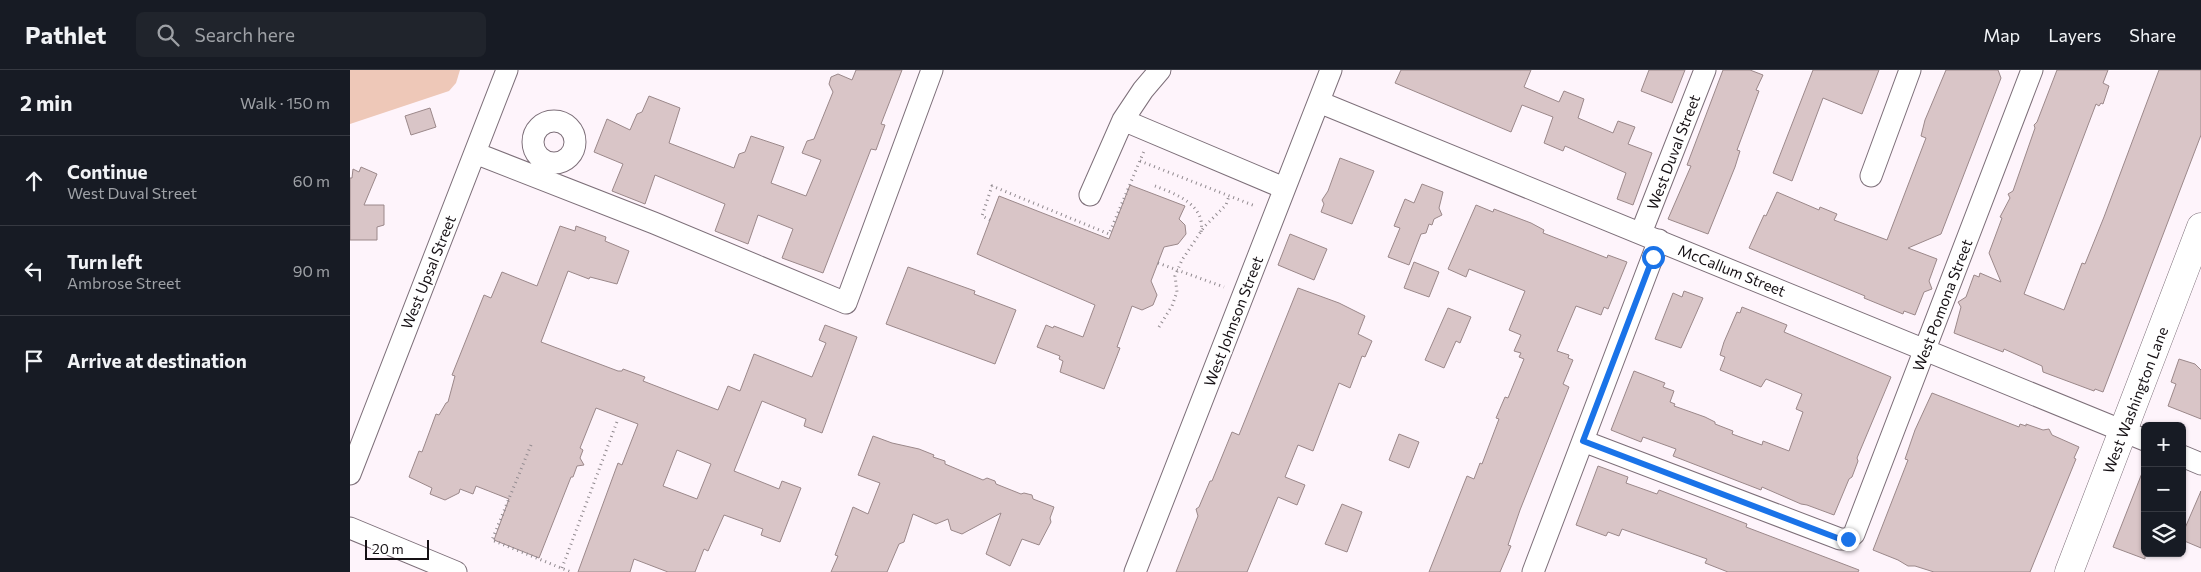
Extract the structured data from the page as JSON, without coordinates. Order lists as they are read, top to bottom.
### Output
{
  "streets": {
    "main road": ["West Washington Lane"],
    "street": [
      "West Duval Street",
      "McCallum Street",
      "West Upsal Street",
      "West Pomona Street",
      "West Johnson Street"
    ]
  },
  "crossings": [
    ["West Duval Street", "McCallum Street"],
    ["West Duval Street", "West Pomona Street"],
    ["McCallum Street", "West Pomona Street"],
    ["McCallum Street", "West Johnson Street"],
    ["McCallum Street", "West Washington Lane"]
  ],
  "scale_bar": "20 m",
  "page": {
    "header": "Pathlet",
    "search": "Search here",
    "nav": ["Map", "Layers", "Share"],
    "heading": ["2 min", "Walk · 150 m"],
    "list": [
      ["Continue", "West Duval Street", "60 m"],
      ["Turn left", "Ambrose Street", "90 m"],
      "Arrive at destination"
    ],
    "map_buttons": ["+", "−"],
    "scale": "20 m"
  }
}
